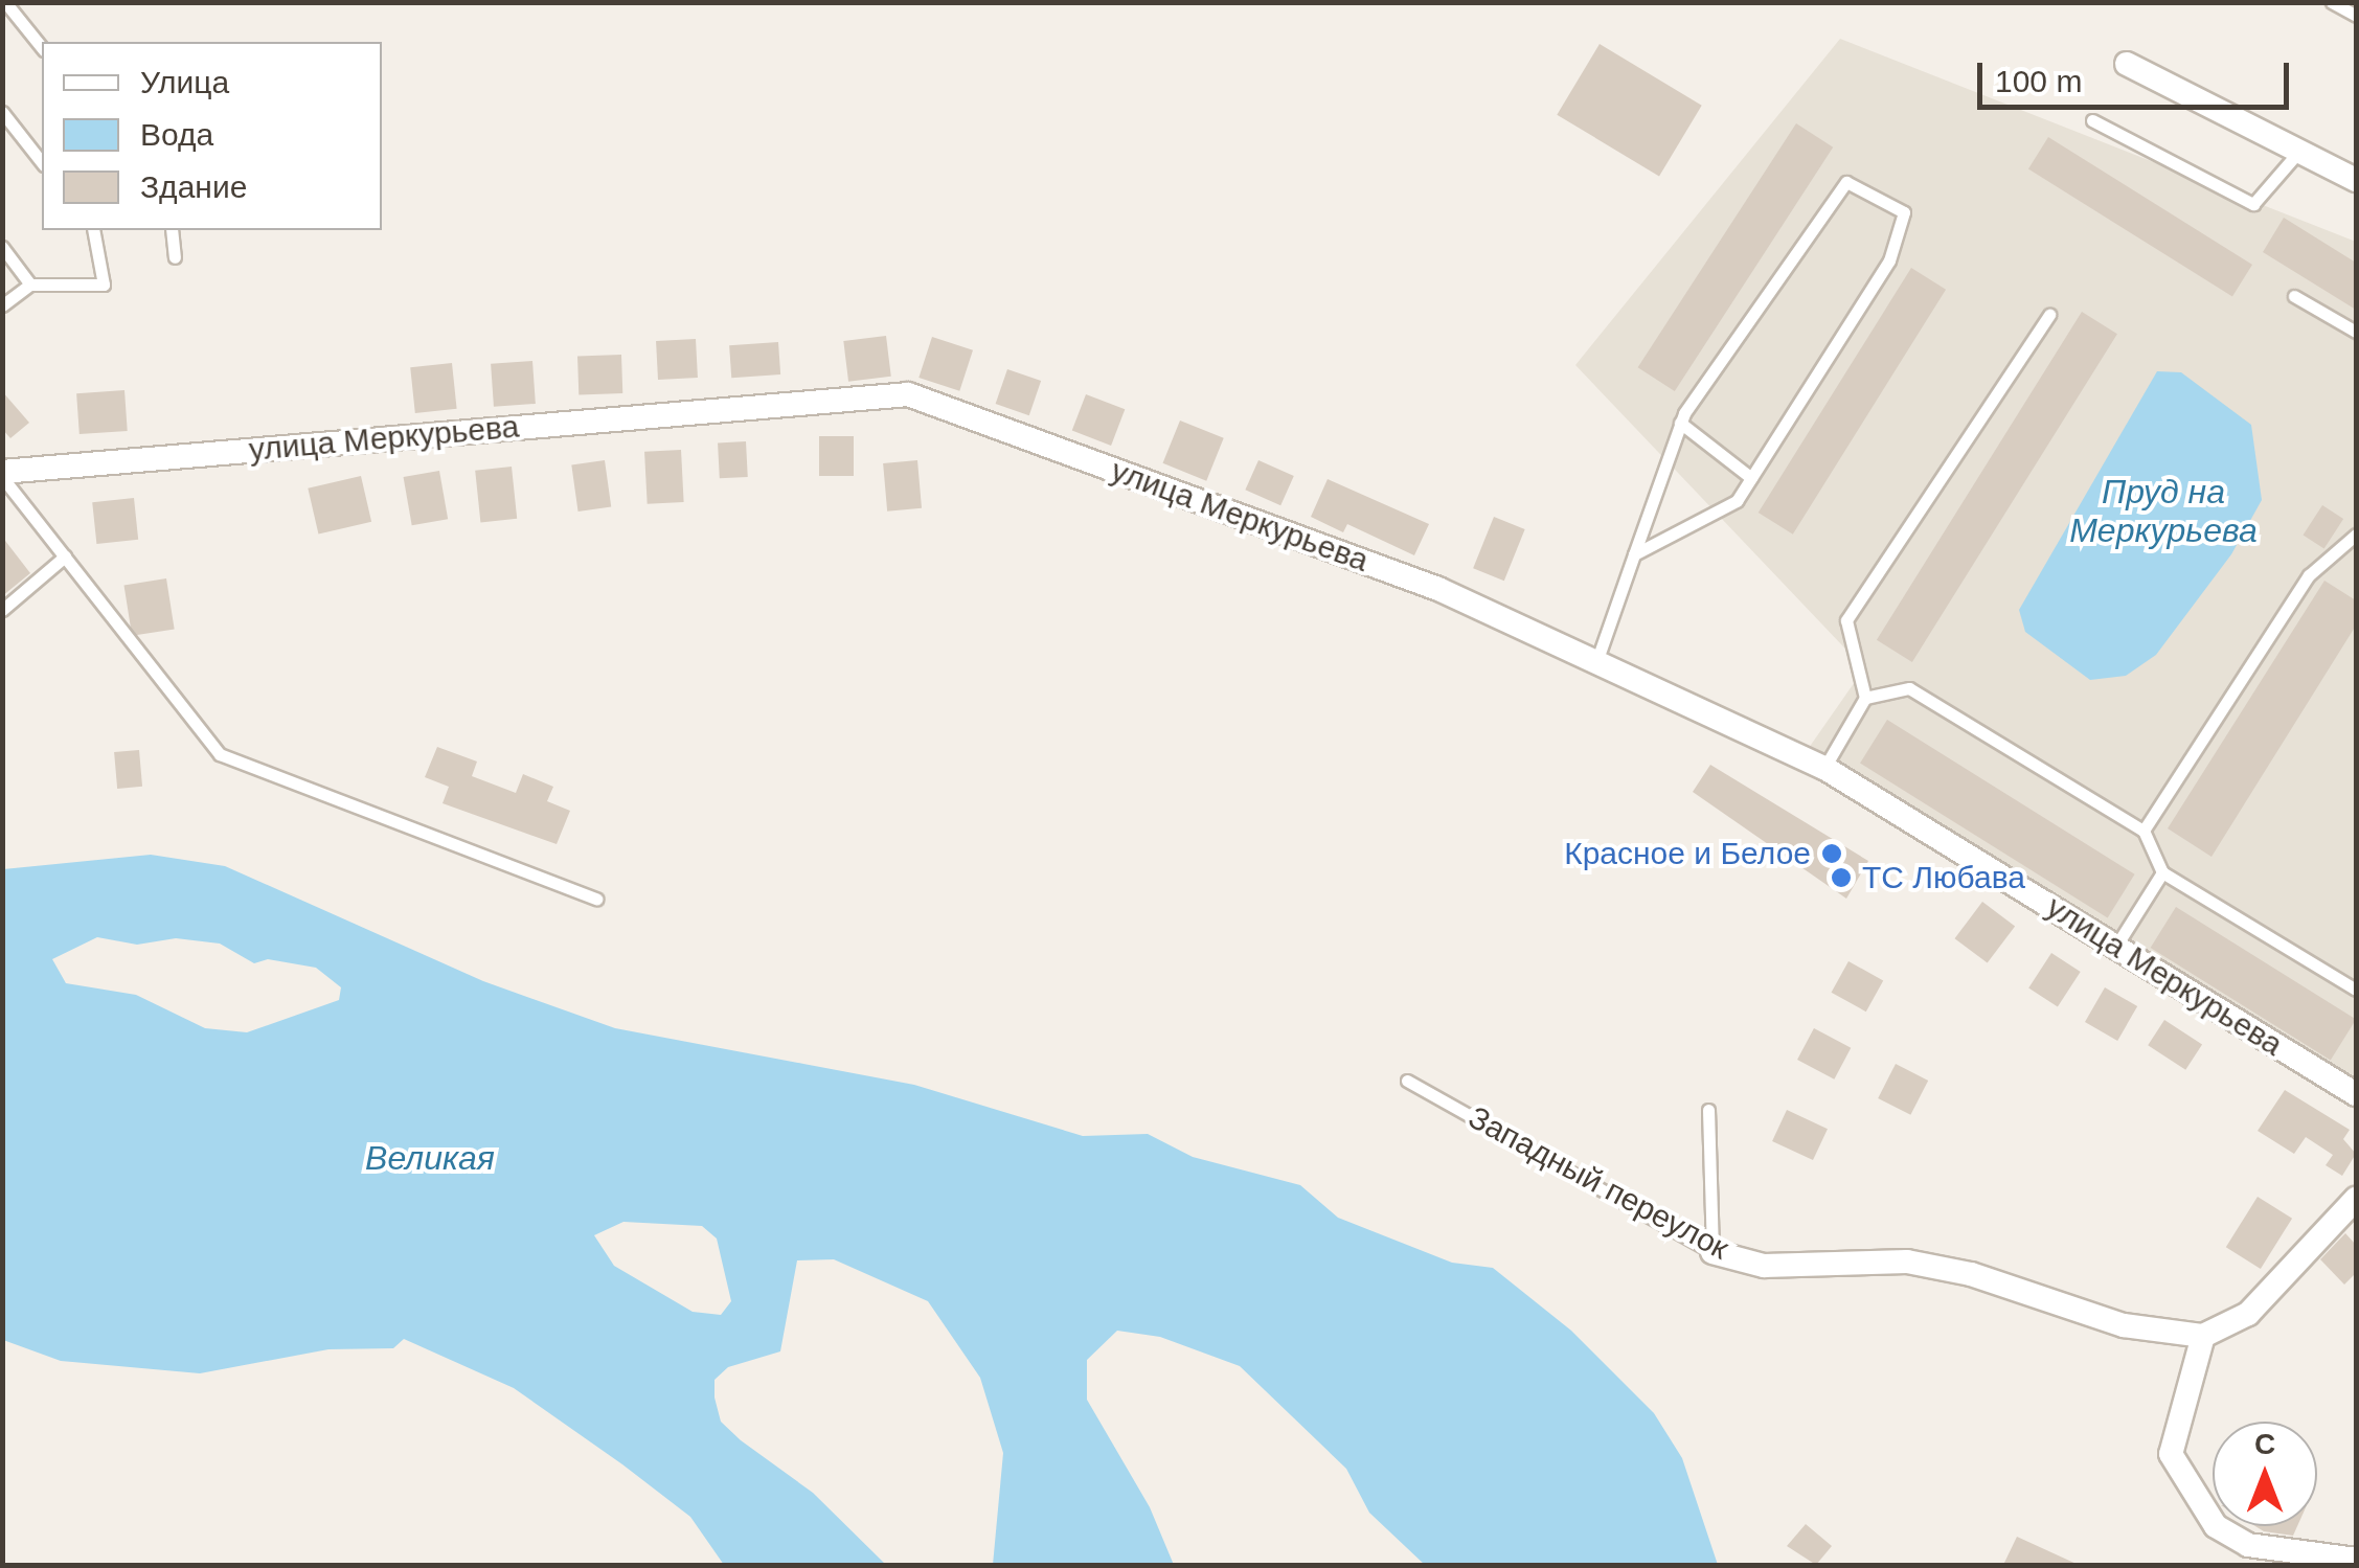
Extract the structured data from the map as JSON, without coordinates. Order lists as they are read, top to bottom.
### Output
{
  "streets": {
    "street": ["улица Меркурьева", "Западный переулок"]
  },
  "water": ["Пруд на Меркурьева", "Великая"],
  "places": ["Красное и Белое", "ТС Любава"],
  "legend": ["Улица", "Вода", "Здание"],
  "scale_bar": "100 m",
  "north": "top"
}
